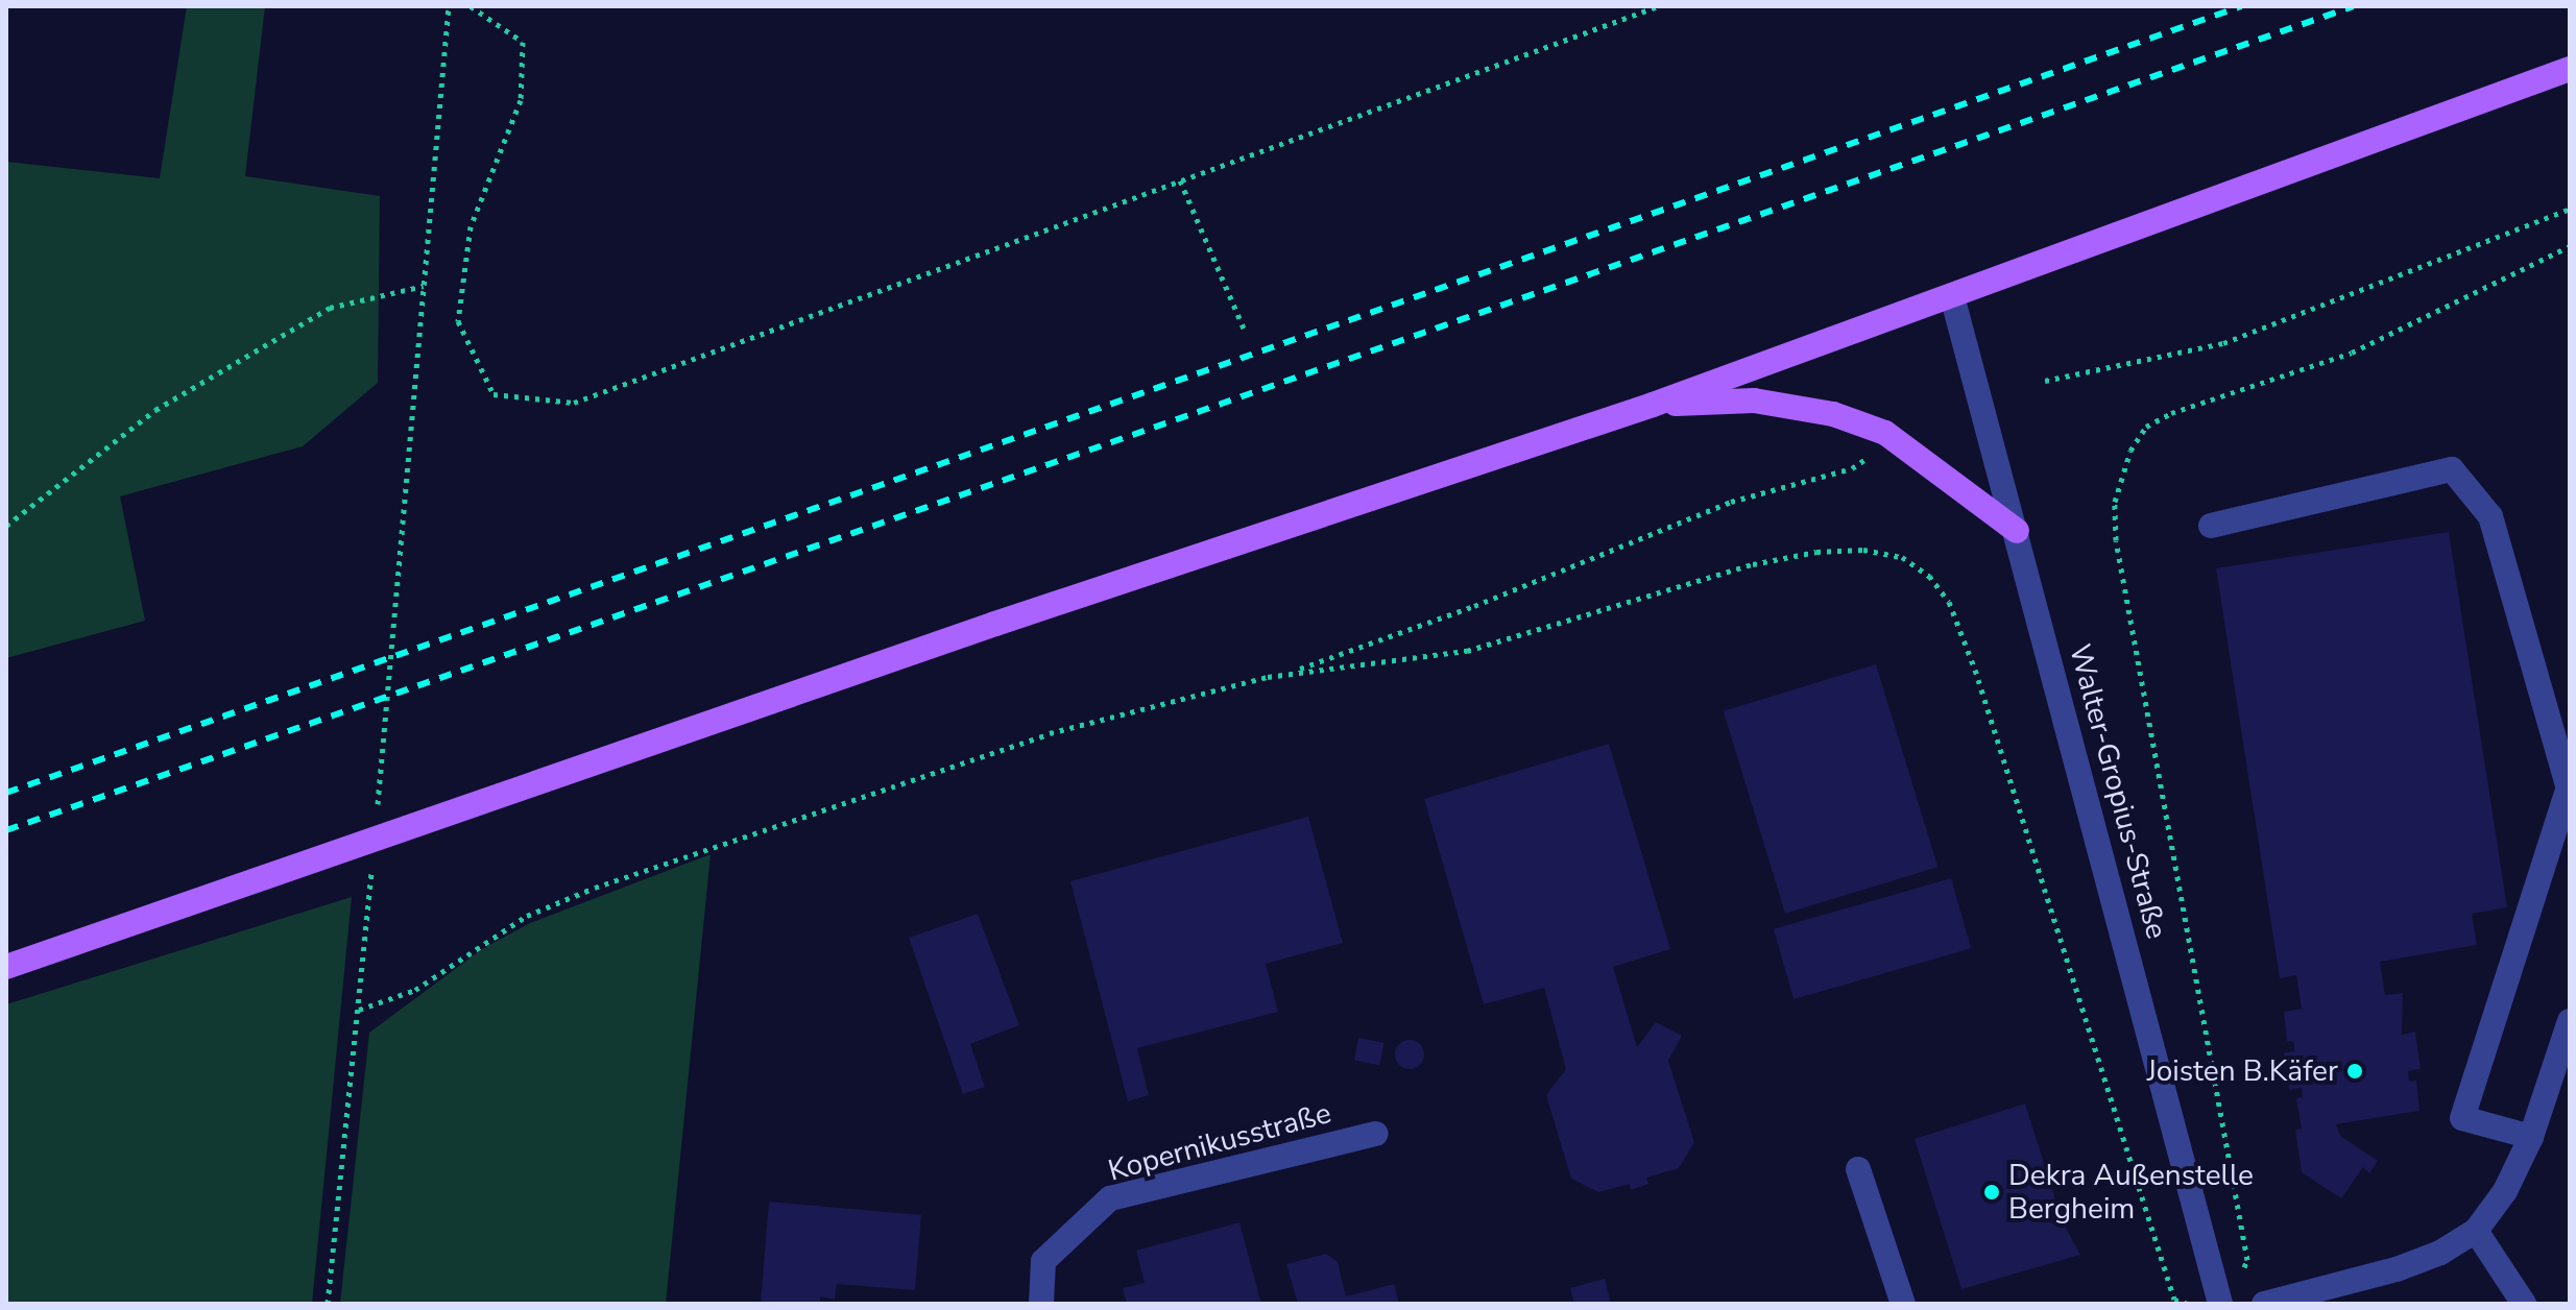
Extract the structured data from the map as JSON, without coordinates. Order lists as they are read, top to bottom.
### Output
{
  "streets": {
    "street": ["Walter-Gropius-Straße", "Kopernikusstraße"]
  },
  "places": ["Joisten B.Käfer", "Dekra Außenstelle Bergheim"]
}
